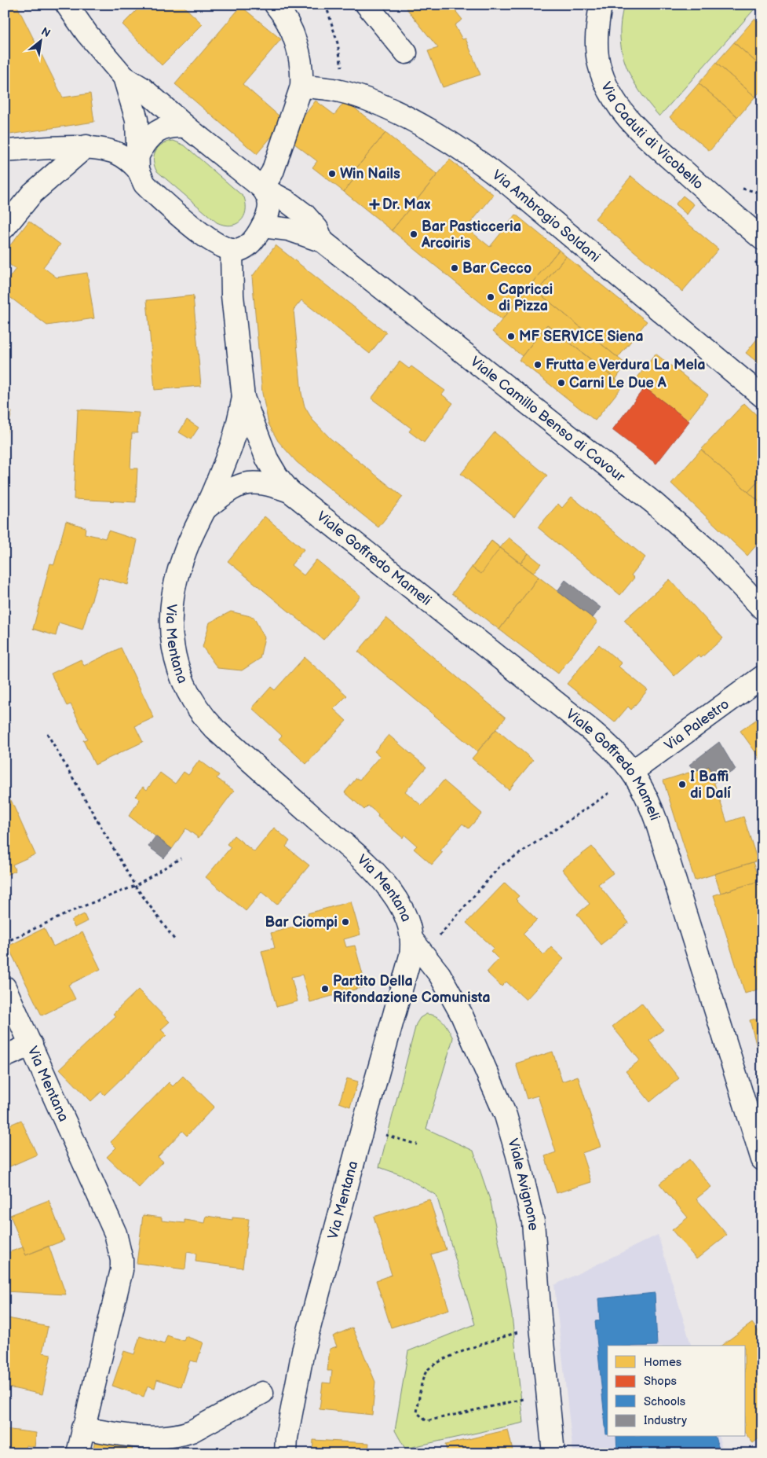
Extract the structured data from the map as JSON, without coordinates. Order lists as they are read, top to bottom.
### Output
{
  "streets": {
    "street": [
      "Via Caduti di Vicobello",
      "Via Ambrogio Soldani",
      "Viale Camillo Benso di Cavour",
      "Viale Goffredo Mameli",
      "Via Mentana",
      "Via Palestro",
      "Viale Avignone"
    ]
  },
  "crossings": [
    ["Viale Camillo Benso di Cavour", "Viale Goffredo Mameli"],
    ["Viale Goffredo Mameli", "Via Mentana"],
    ["Viale Goffredo Mameli", "Via Palestro"],
    ["Via Mentana", "Viale Avignone"]
  ],
  "places": {
    "other": [
      "Win Nails",
      "Bar Pasticceria Arcoiris",
      "Bar Cecco",
      "Capricci di Pizza",
      "MF SERVICE Siena",
      "Frutta e Verdura La Mela",
      "Carni Le Due A",
      "I Baffi di Dalí",
      "Bar Ciompi",
      "Partito Della Rifondazione Comunista"
    ],
    "health": ["Dr. Max"]
  },
  "legend": [
    "Homes",
    "Shops",
    "Schools",
    "Industry"
  ],
  "north": "top right"
}
